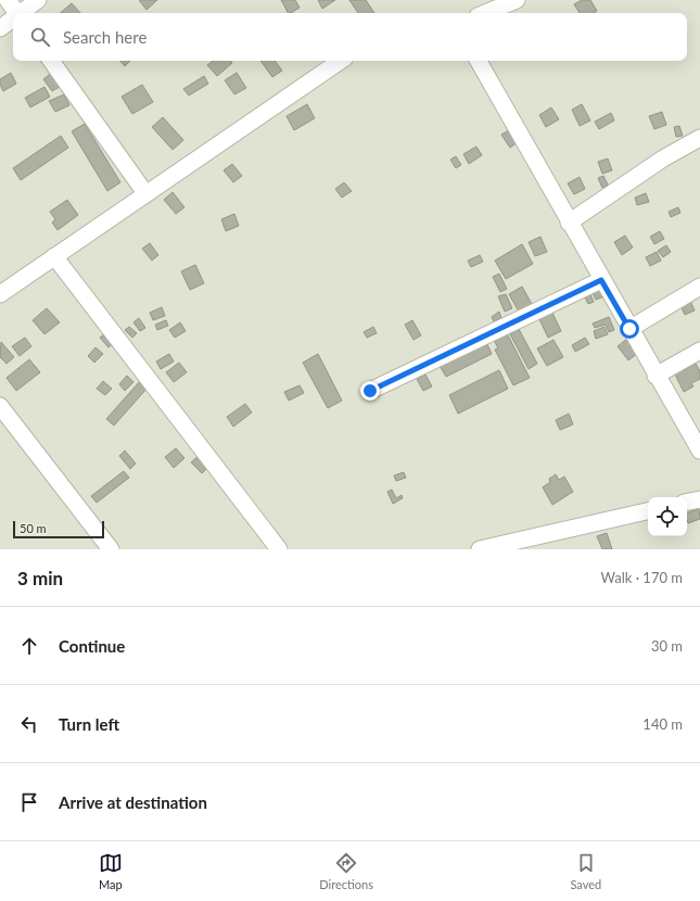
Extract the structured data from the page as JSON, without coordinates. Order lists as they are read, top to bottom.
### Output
{
  "scale_bar": "50 m",
  "page": {
    "search": "Search here",
    "scale": "50 m",
    "heading": ["3 min", "Walk · 170 m"],
    "list": [
      ["Continue", "30 m"],
      ["Turn left", "140 m"],
      "Arrive at destination"
    ],
    "nav": ["Map", "Directions", "Saved"]
  }
}
